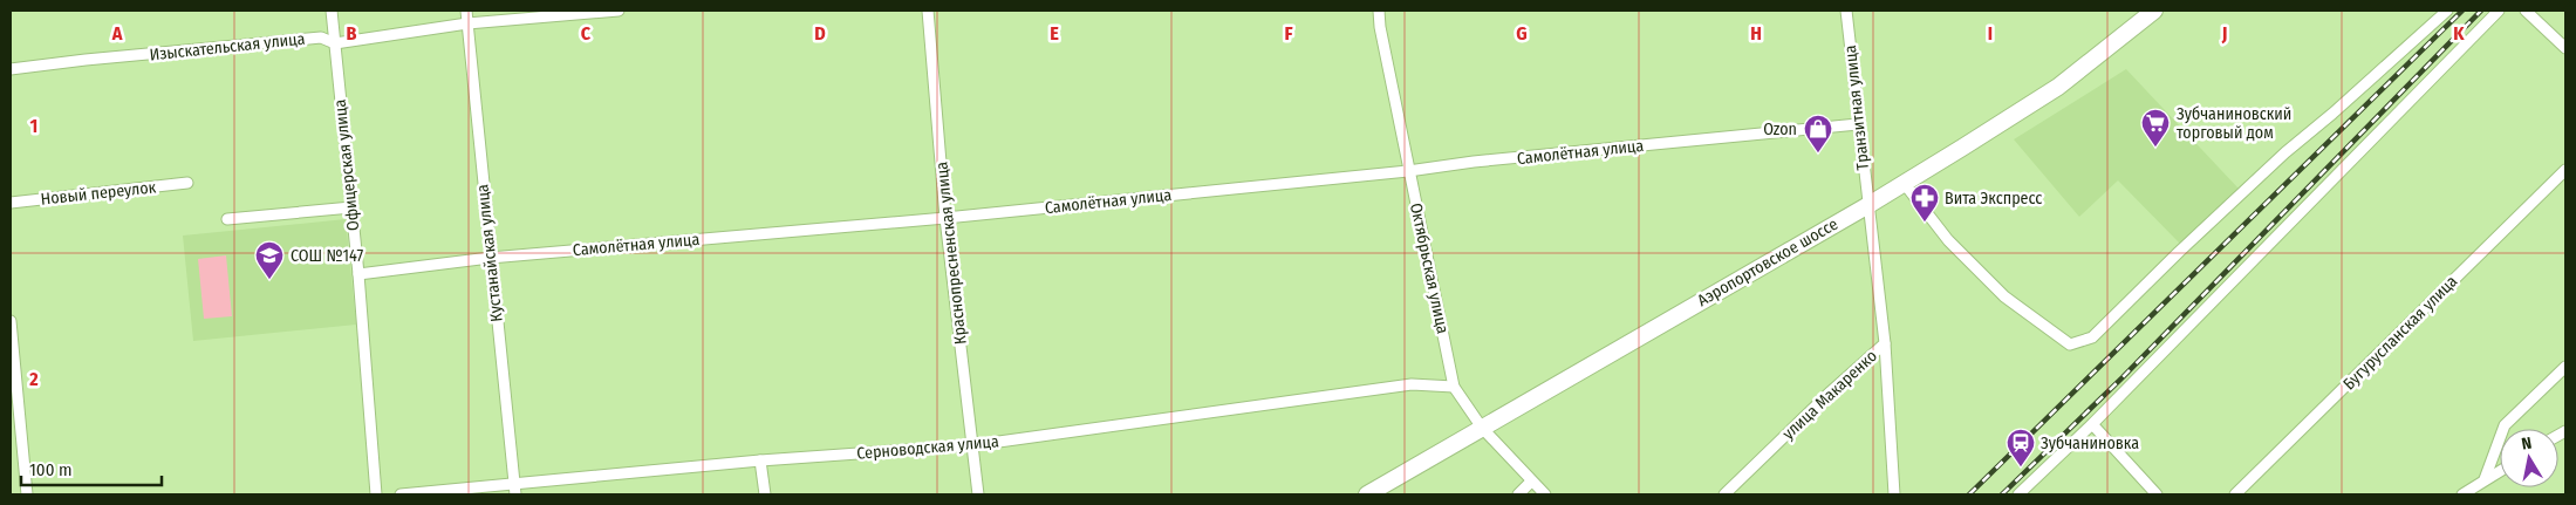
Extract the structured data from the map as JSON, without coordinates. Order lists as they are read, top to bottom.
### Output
{
  "streets": {
    "main road": ["Аэропортовское шоссе"],
    "street": [
      "Изыскательская улица",
      "Транзитная улица",
      "Самолётная улица",
      "Офицерская улица",
      "Новый переулок",
      "Кустанайская улица",
      "Краснопресненская улица",
      "Октябрьская улица",
      "Бугурусланская улица",
      "улица Макаренко",
      "Серноводская улица"
    ]
  },
  "crossings": [
    ["Изыскательская улица", "Офицерская улица"],
    ["Изыскательская улица", "Кустанайская улица"],
    ["Транзитная улица", "Самолётная улица"],
    ["Транзитная улица", "Аэропортовское шоссе"],
    ["Транзитная улица", "улица Макаренко"],
    ["Самолётная улица", "Офицерская улица"],
    ["Самолётная улица", "Кустанайская улица"],
    ["Самолётная улица", "Краснопресненская улица"],
    ["Самолётная улица", "Октябрьская улица"],
    ["Кустанайская улица", "Серноводская улица"],
    ["Краснопресненская улица", "Серноводская улица"],
    ["Аэропортовское шоссе", "Октябрьская улица"],
    ["Аэропортовское шоссе", "улица Макаренко"],
    ["Октябрьская улица", "Серноводская улица"]
  ],
  "places": {
    "supermarket": ["Зубчаниновский торговый дом"],
    "shop": ["Ozon"],
    "pharmacy": ["Вита Экспресс"],
    "school or university": ["СОШ №147"],
    "station": ["Зубчаниновка"]
  },
  "scale_bar": "100 m",
  "north": "top",
  "grid": {
    "columns": [
      "A",
      "B",
      "C",
      "D",
      "E",
      "F",
      "G",
      "H",
      "I",
      "J",
      "K"
    ],
    "rows": ["1", "2"]
  }
}
